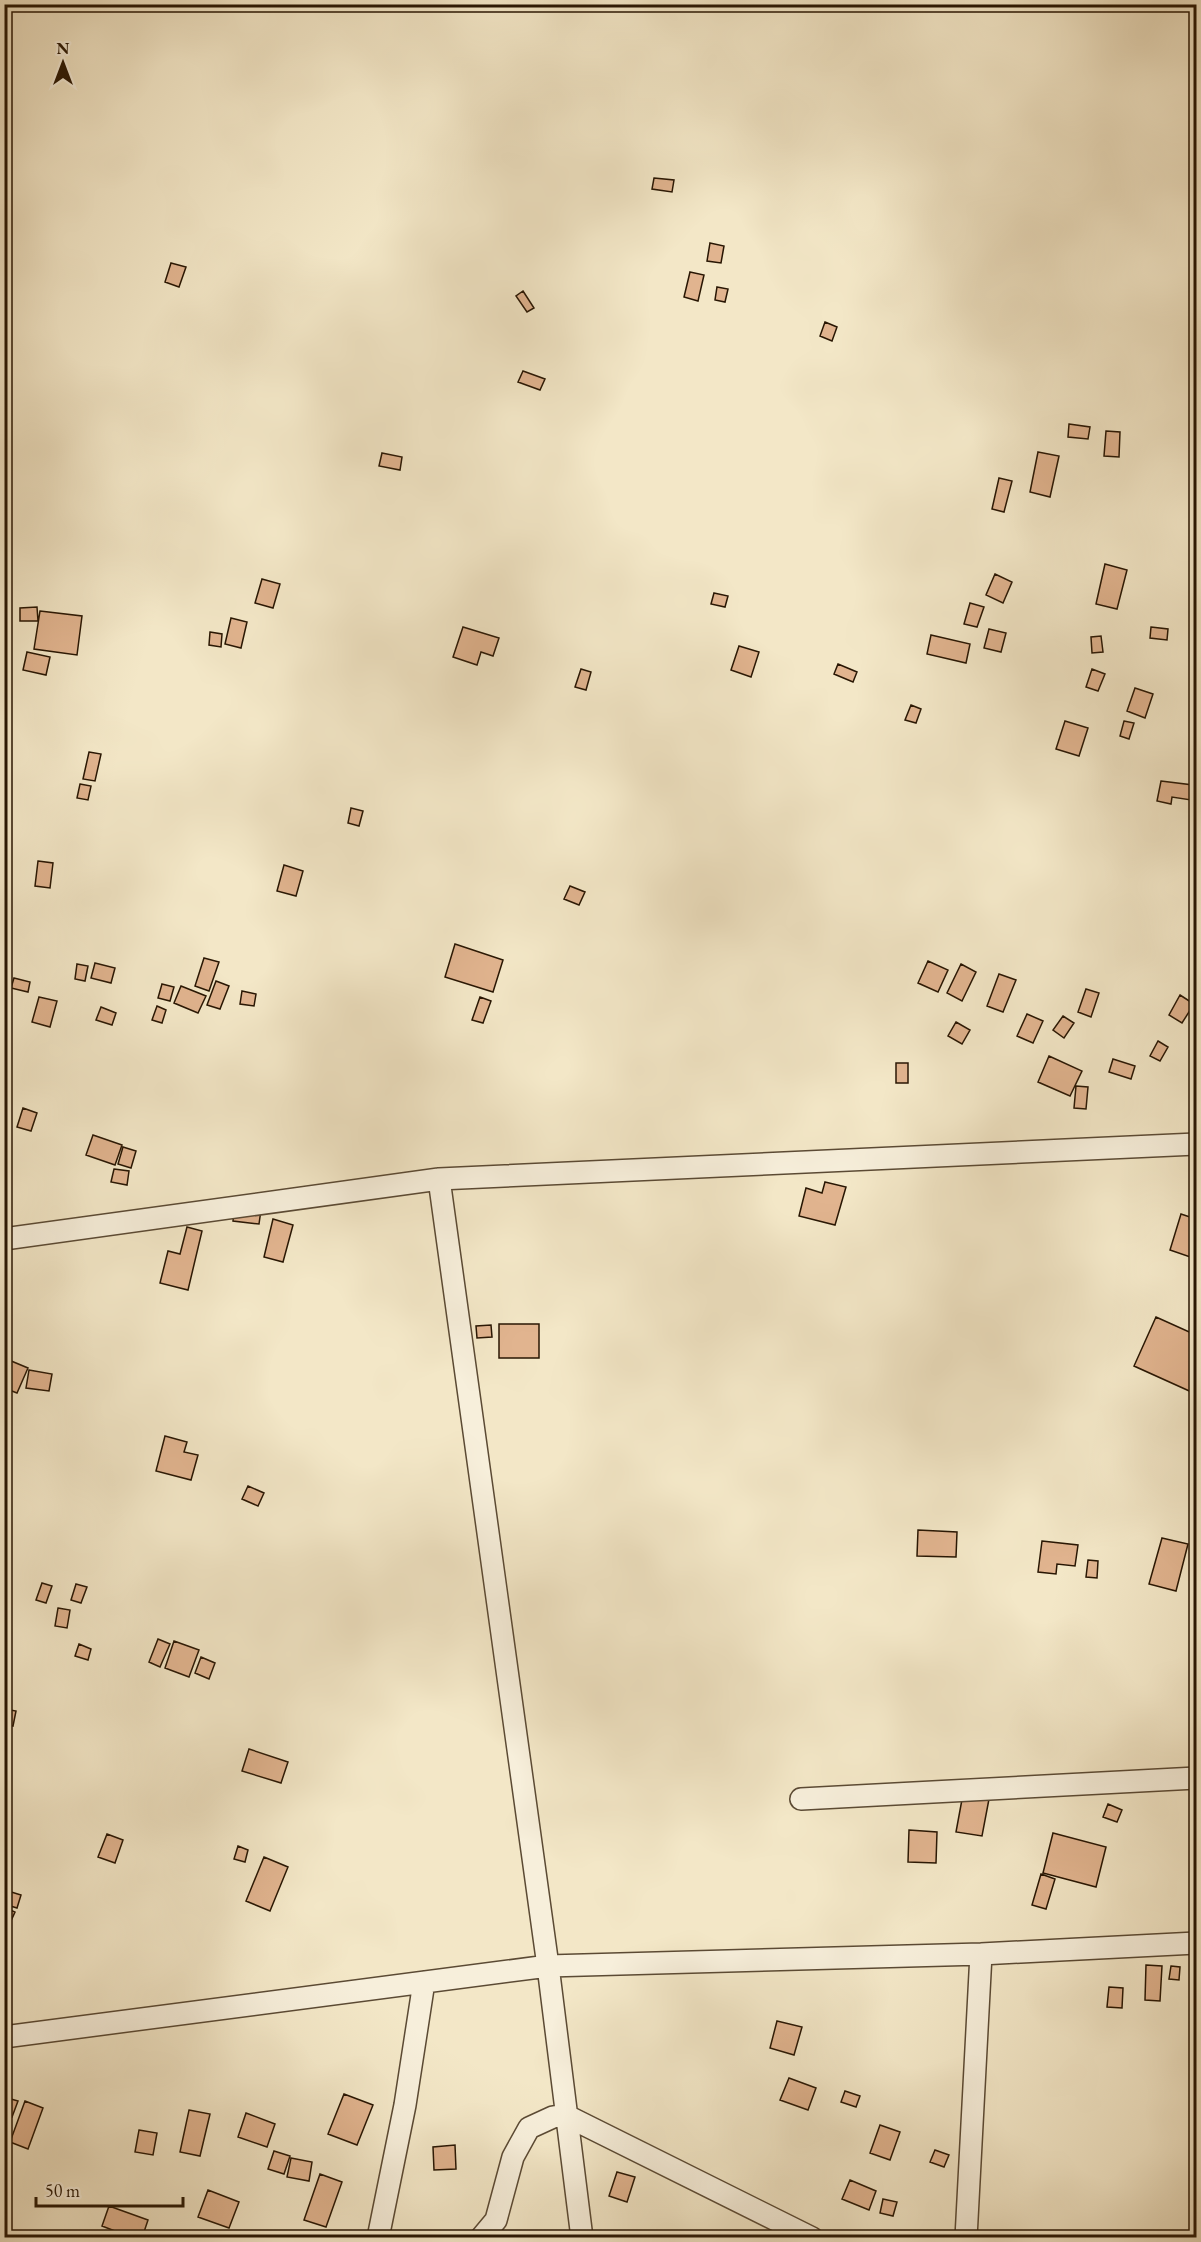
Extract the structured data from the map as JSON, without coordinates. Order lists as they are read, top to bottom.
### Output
{
  "scale_bar": "50 m",
  "north": "top"
}
